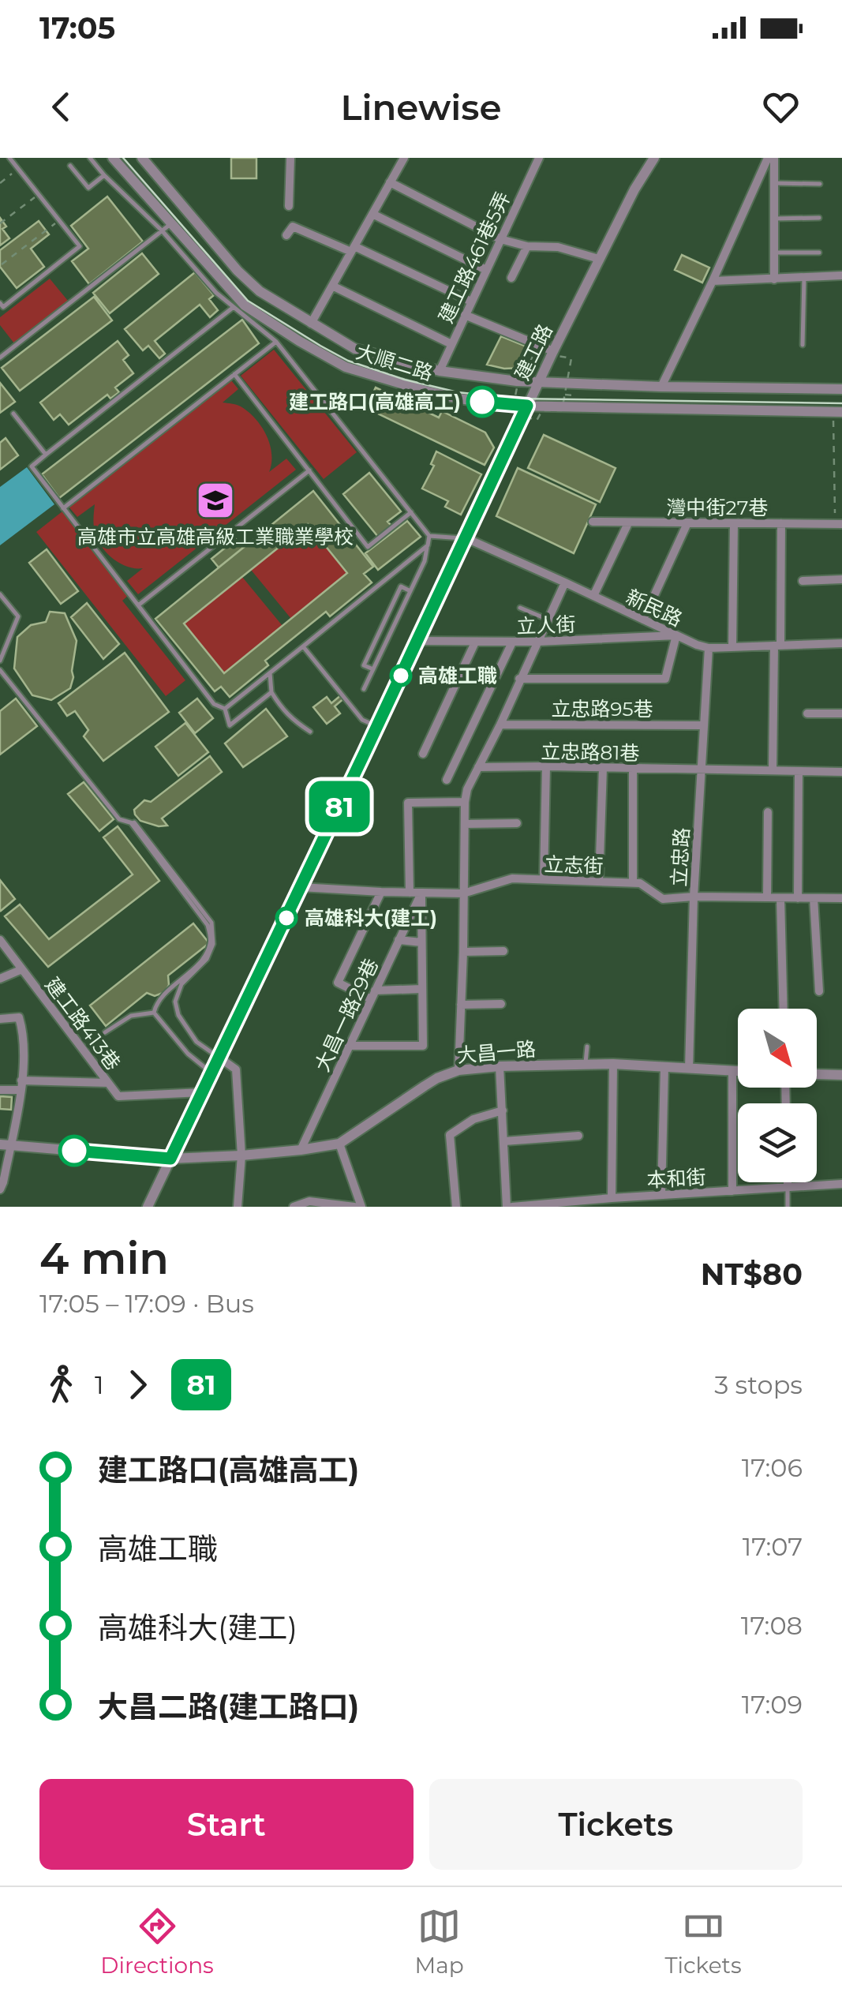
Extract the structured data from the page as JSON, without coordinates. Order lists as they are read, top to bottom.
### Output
{
  "streets": {
    "street": [
      "建工路461巷5弄",
      "建工路",
      "大順二路",
      "灣中街27巷",
      "新民路",
      "立人街",
      "立忠路95巷",
      "立忠路81巷",
      "立忠路",
      "立志街",
      "大昌一路29巷",
      "建工路413巷",
      "大昌一路",
      "本和街"
    ]
  },
  "crossings": [
    ["建工路461巷5弄", "大順二路"],
    ["建工路", "大順二路"],
    ["建工路", "新民路"],
    ["建工路", "立人街"],
    ["建工路", "立志街"],
    ["建工路", "建工路413巷"],
    ["建工路", "大昌一路"],
    ["新民路", "立人街"],
    ["新民路", "立忠路"],
    ["立忠路95巷", "立忠路"],
    ["立忠路81巷", "立忠路"],
    ["立忠路", "立志街"],
    ["立忠路", "大昌一路"],
    ["立志街", "大昌一路29巷"],
    ["大昌一路29巷", "大昌一路"]
  ],
  "places": {
    "other": ["建工路口(高雄高工)", "高雄工職", "高雄科大(建工)"],
    "school or university": ["高雄市立高雄高級工業職業學校"]
  },
  "lines": ["bus line 81"],
  "north": "bottom right",
  "page": {
    "status": "17:05",
    "header": "Linewise",
    "on_map": "81",
    "heading": ["4 min", "17:05 – 17:09 · Bus", "NT$80"],
    "legs": ["1", "81", "3 stops"],
    "list": [
      {
        "name": "建工路口(高雄高工)",
        "value": "17:06"
      },
      {
        "name": "高雄工職",
        "value": "17:07"
      },
      {
        "name": "高雄科大(建工)",
        "value": "17:08"
      },
      {
        "name": "大昌二路(建工路口)",
        "value": "17:09"
      }
    ],
    "buttons": ["Start", "Tickets"],
    "tabs": ["Directions", "Map", "Tickets"]
  }
}
